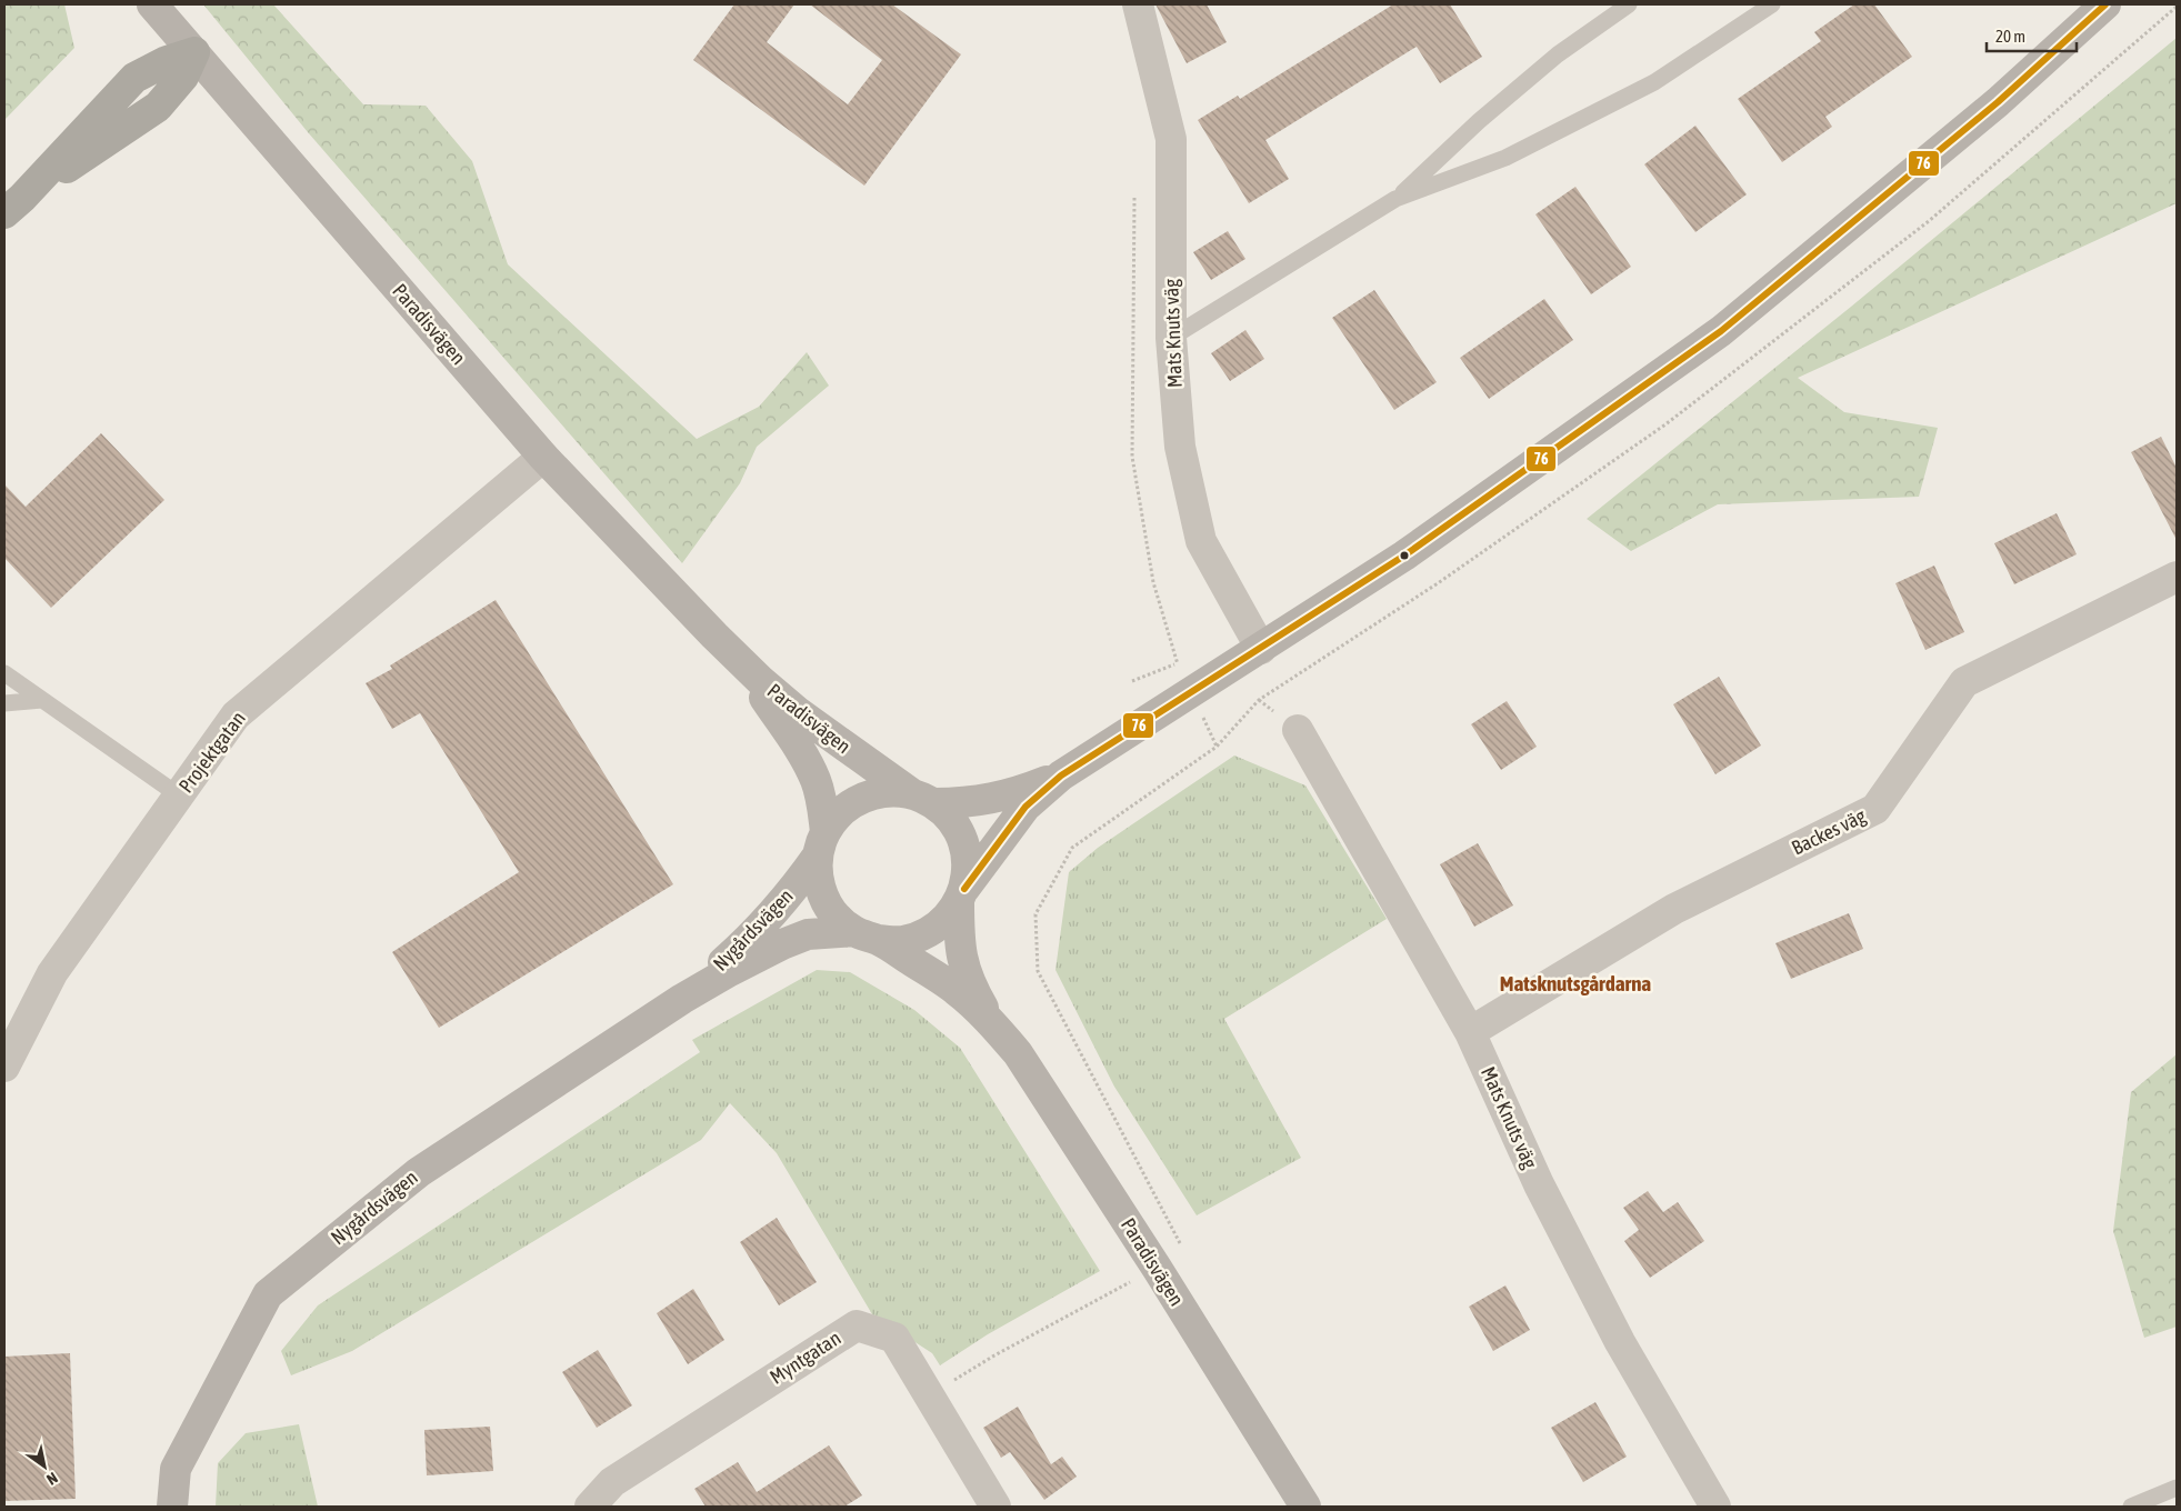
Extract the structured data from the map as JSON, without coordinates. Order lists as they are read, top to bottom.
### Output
{
  "streets": {
    "street": [
      "Paradisvägen",
      "Mats Knuts väg",
      "Projektgatan",
      "Backes väg",
      "Nygårdsvägen",
      "Myntgatan"
    ]
  },
  "crossings": [
    ["Paradisvägen", "Projektgatan"],
    ["Paradisvägen", "Nygårdsvägen"],
    ["Mats Knuts väg", "Backes väg"]
  ],
  "districts": ["Matsknutsgårdarna"],
  "lines": ["transit line 76"],
  "scale_bar": "20 m",
  "north": "bottom right"
}
